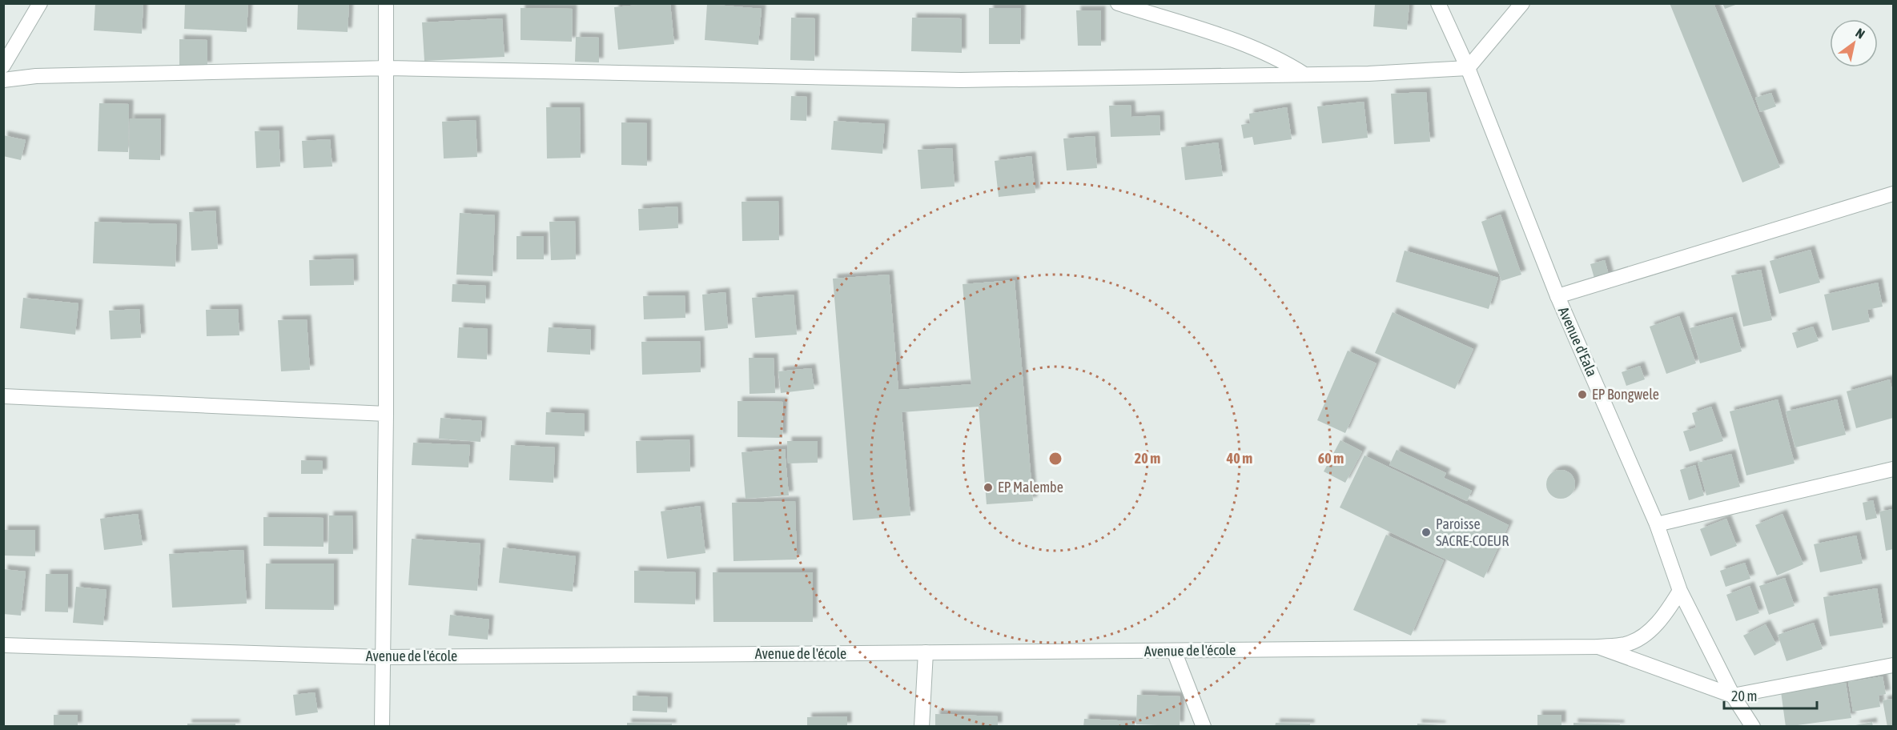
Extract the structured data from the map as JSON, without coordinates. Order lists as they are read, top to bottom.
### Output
{
  "streets": {
    "street": ["Avenue d'Eala", "Avenue de l'école"]
  },
  "places": ["EP Bongwele", "EP Malembe", "Paroisse SACRE-COEUR"],
  "scale_bar": "20 m",
  "north": "top right",
  "rings": ["20 m", "40 m", "60 m"]
}
